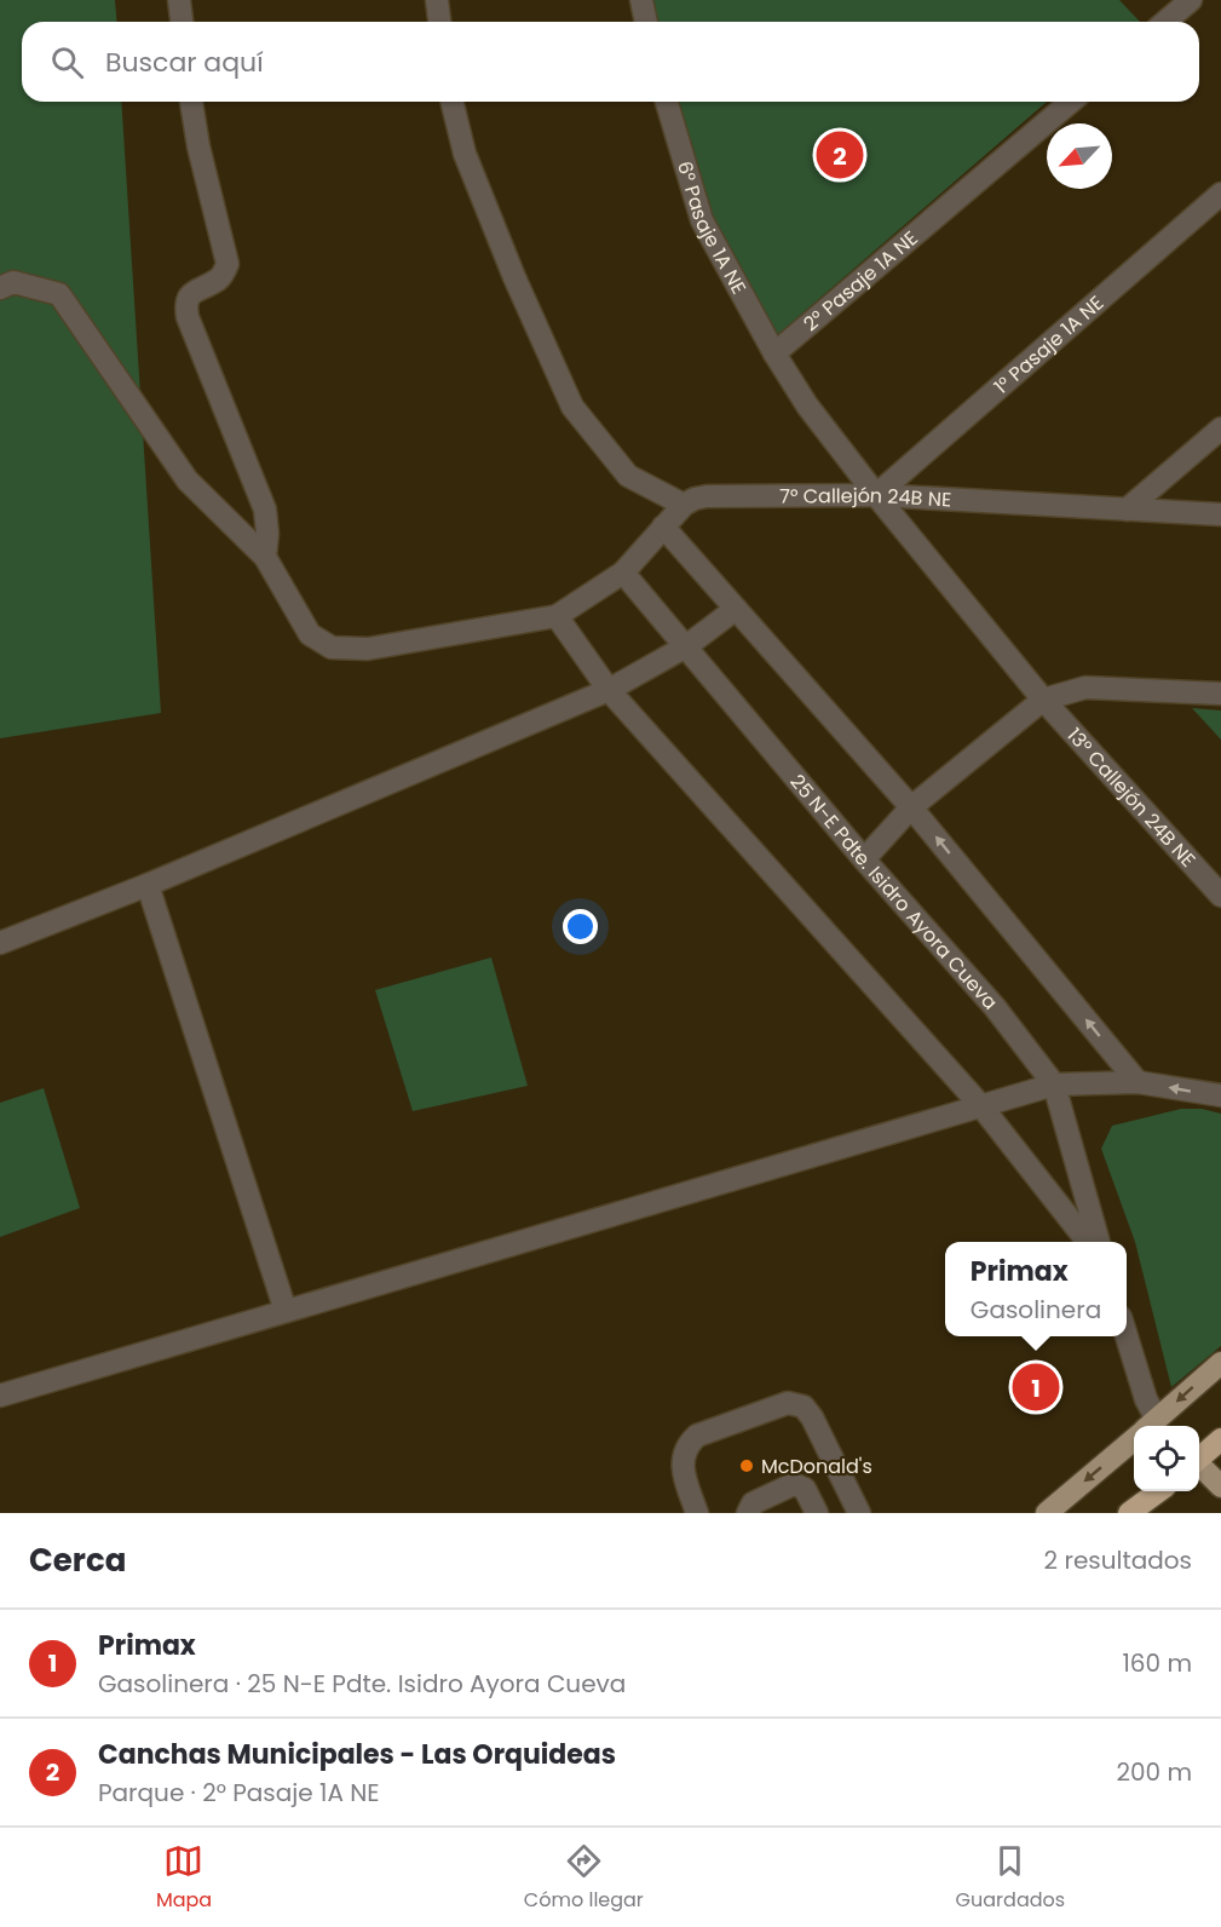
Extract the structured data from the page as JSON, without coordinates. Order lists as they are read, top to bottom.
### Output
{
  "streets": {
    "street": [
      "6° Pasaje 1A NE",
      "2° Pasaje 1A NE",
      "1° Pasaje 1A NE",
      "7° Callejón 24B NE",
      "13° Callejón 24B NE",
      "25 N-E Pdte. Isidro Ayora Cueva"
    ]
  },
  "crossings": [
    ["6° Pasaje 1A NE", "2° Pasaje 1A NE"],
    ["1° Pasaje 1A NE", "7° Callejón 24B NE"],
    ["1° Pasaje 1A NE", "13° Callejón 24B NE"],
    ["7° Callejón 24B NE", "13° Callejón 24B NE"]
  ],
  "places": ["McDonald's"],
  "north": "bottom left",
  "page": {
    "search": "Buscar aquí",
    "pins": ["2", "1"],
    "popup": ["Primax", "Gasolinera"],
    "heading": ["Cerca", "2 resultados"],
    "list": [
      {
        "mark": "1",
        "name": "Primax",
        "note": "Gasolinera · 25 N-E Pdte. Isidro Ayora Cueva",
        "value": "160 m"
      },
      {
        "mark": "2",
        "name": "Canchas Municipales - Las Orquideas",
        "note": "Parque · 2° Pasaje 1A NE",
        "value": "200 m"
      }
    ],
    "nav": ["Mapa", "Cómo llegar", "Guardados"]
  }
}
